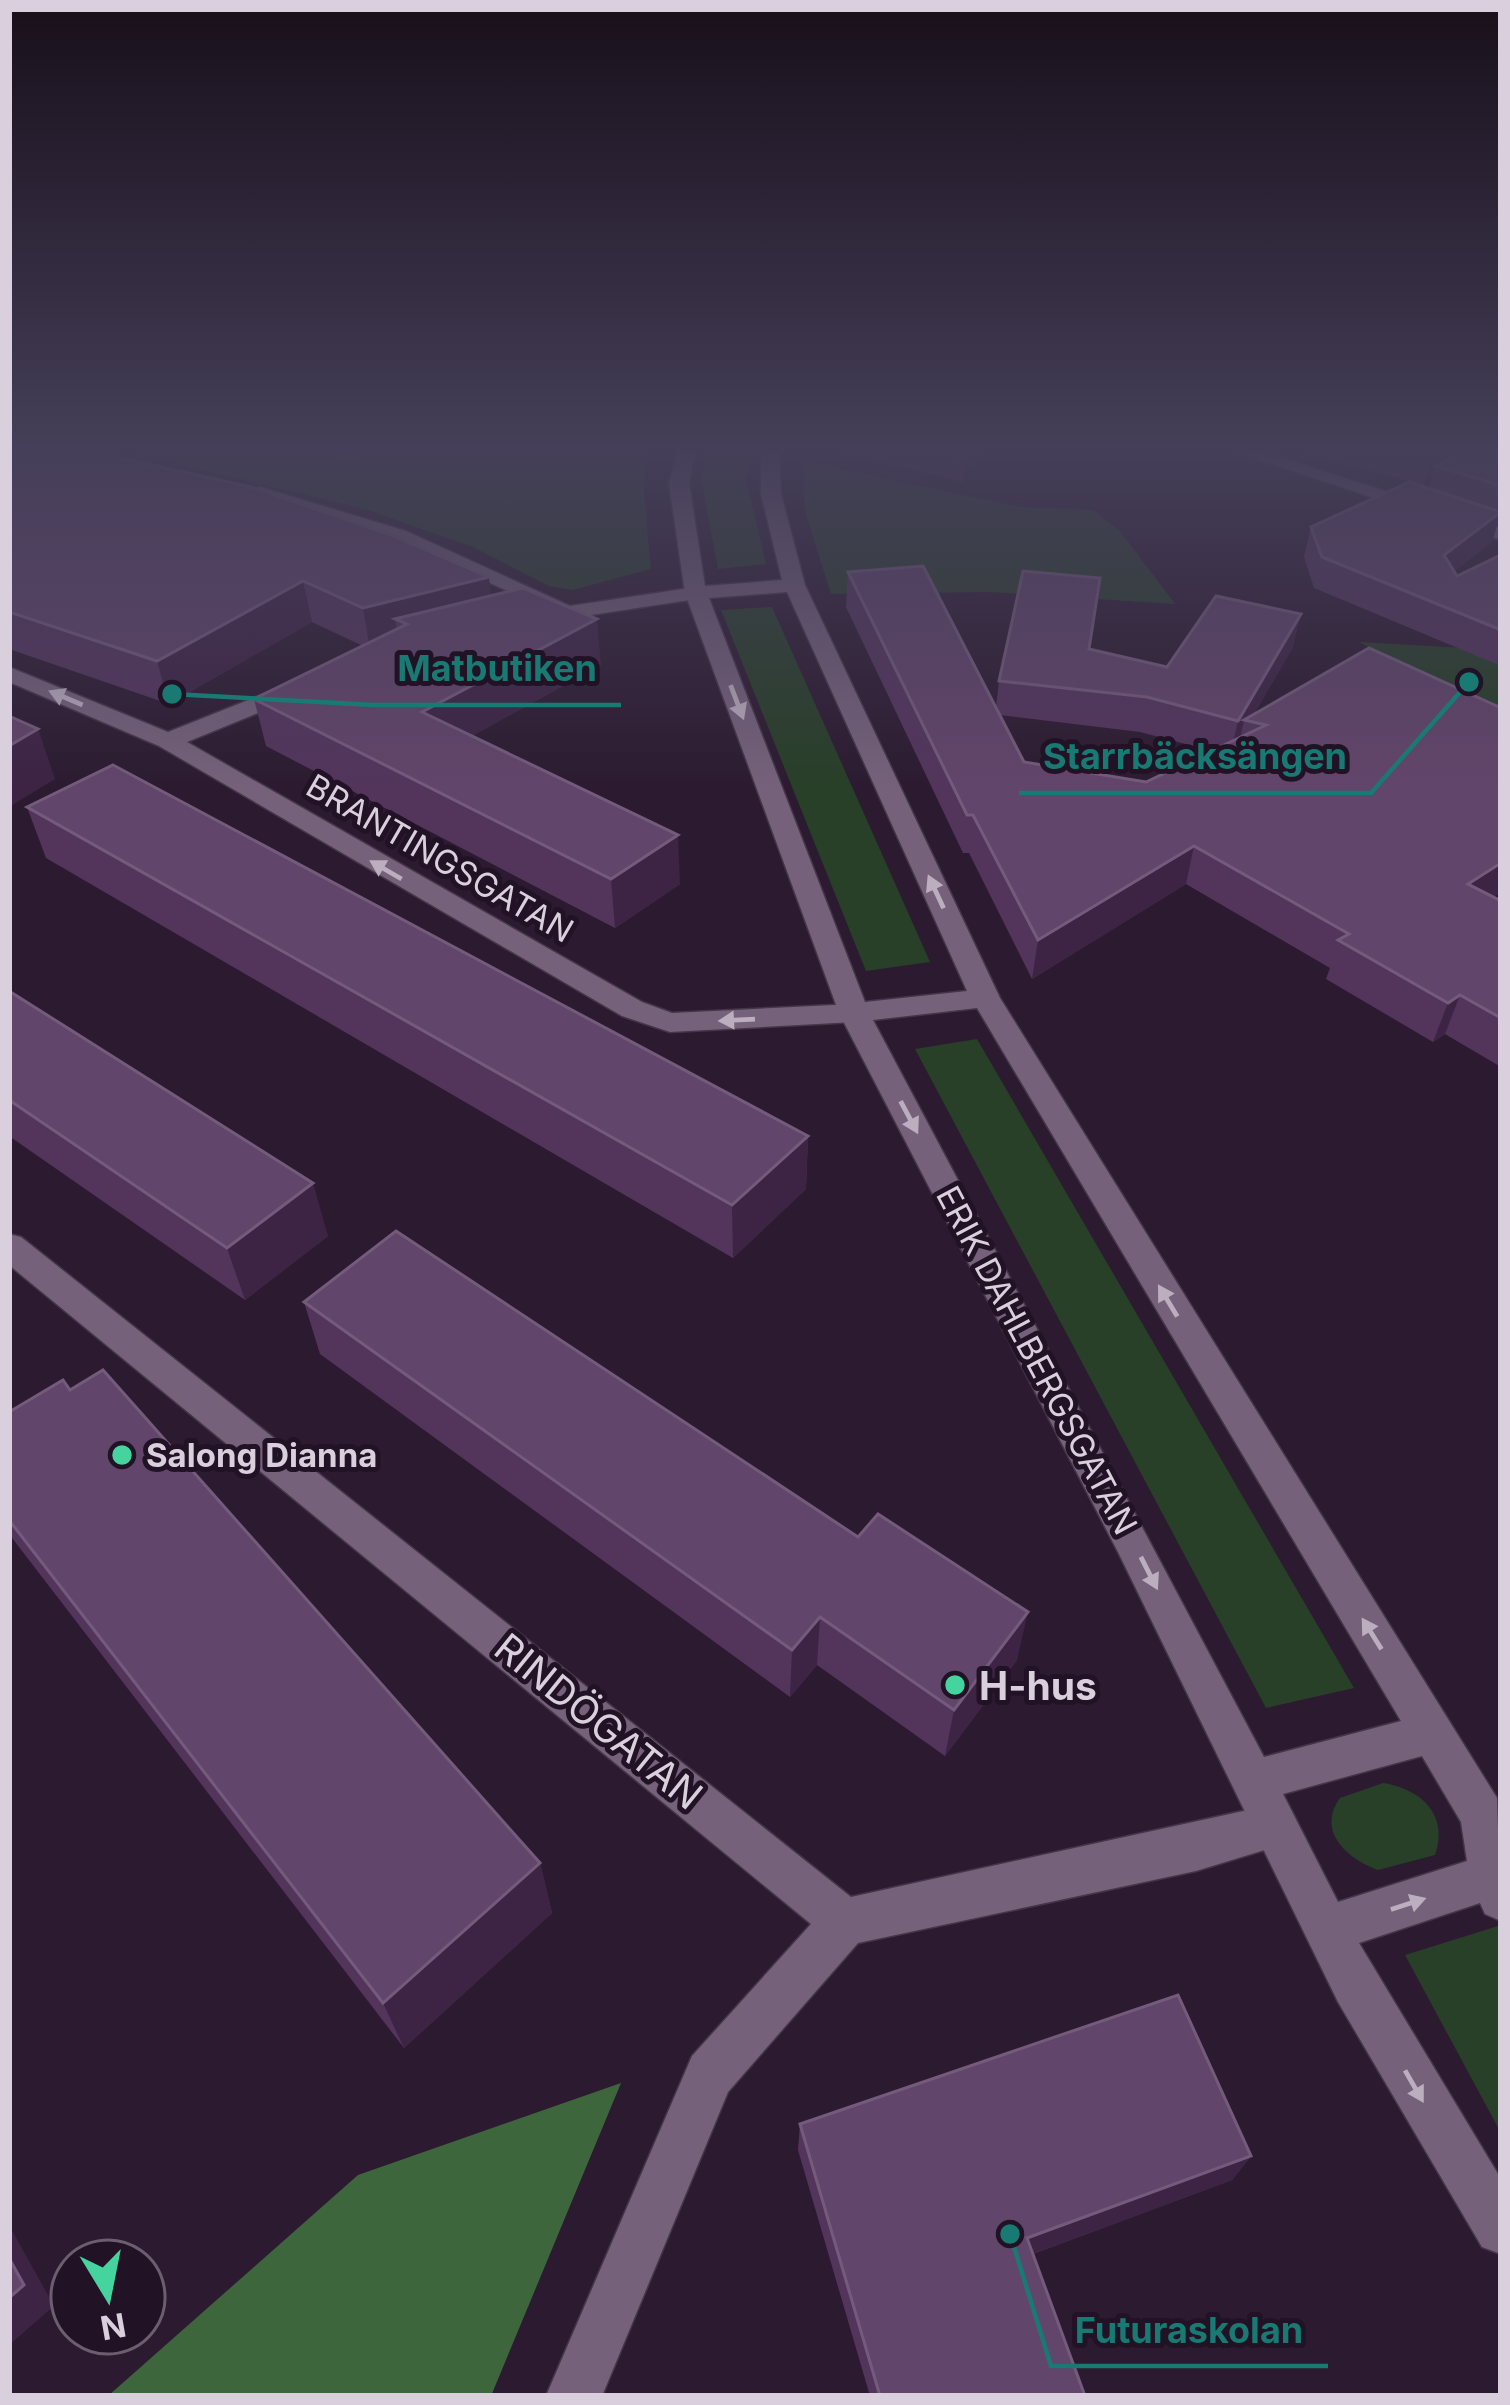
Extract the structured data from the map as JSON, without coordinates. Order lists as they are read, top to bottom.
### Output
{
  "streets": {
    "street": ["BRANTINGSGATAN", "ERIK DAHLBERGSGATAN", "RINDÖGATAN"]
  },
  "crossings": [
    ["BRANTINGSGATAN", "ERIK DAHLBERGSGATAN"]
  ],
  "one_way": ["BRANTINGSGATAN"],
  "places": [
    "Starrbäcksängen",
    "Matbutiken",
    "Salong Dianna",
    "H-hus",
    "Futuraskolan"
  ],
  "north": "bottom"
}
